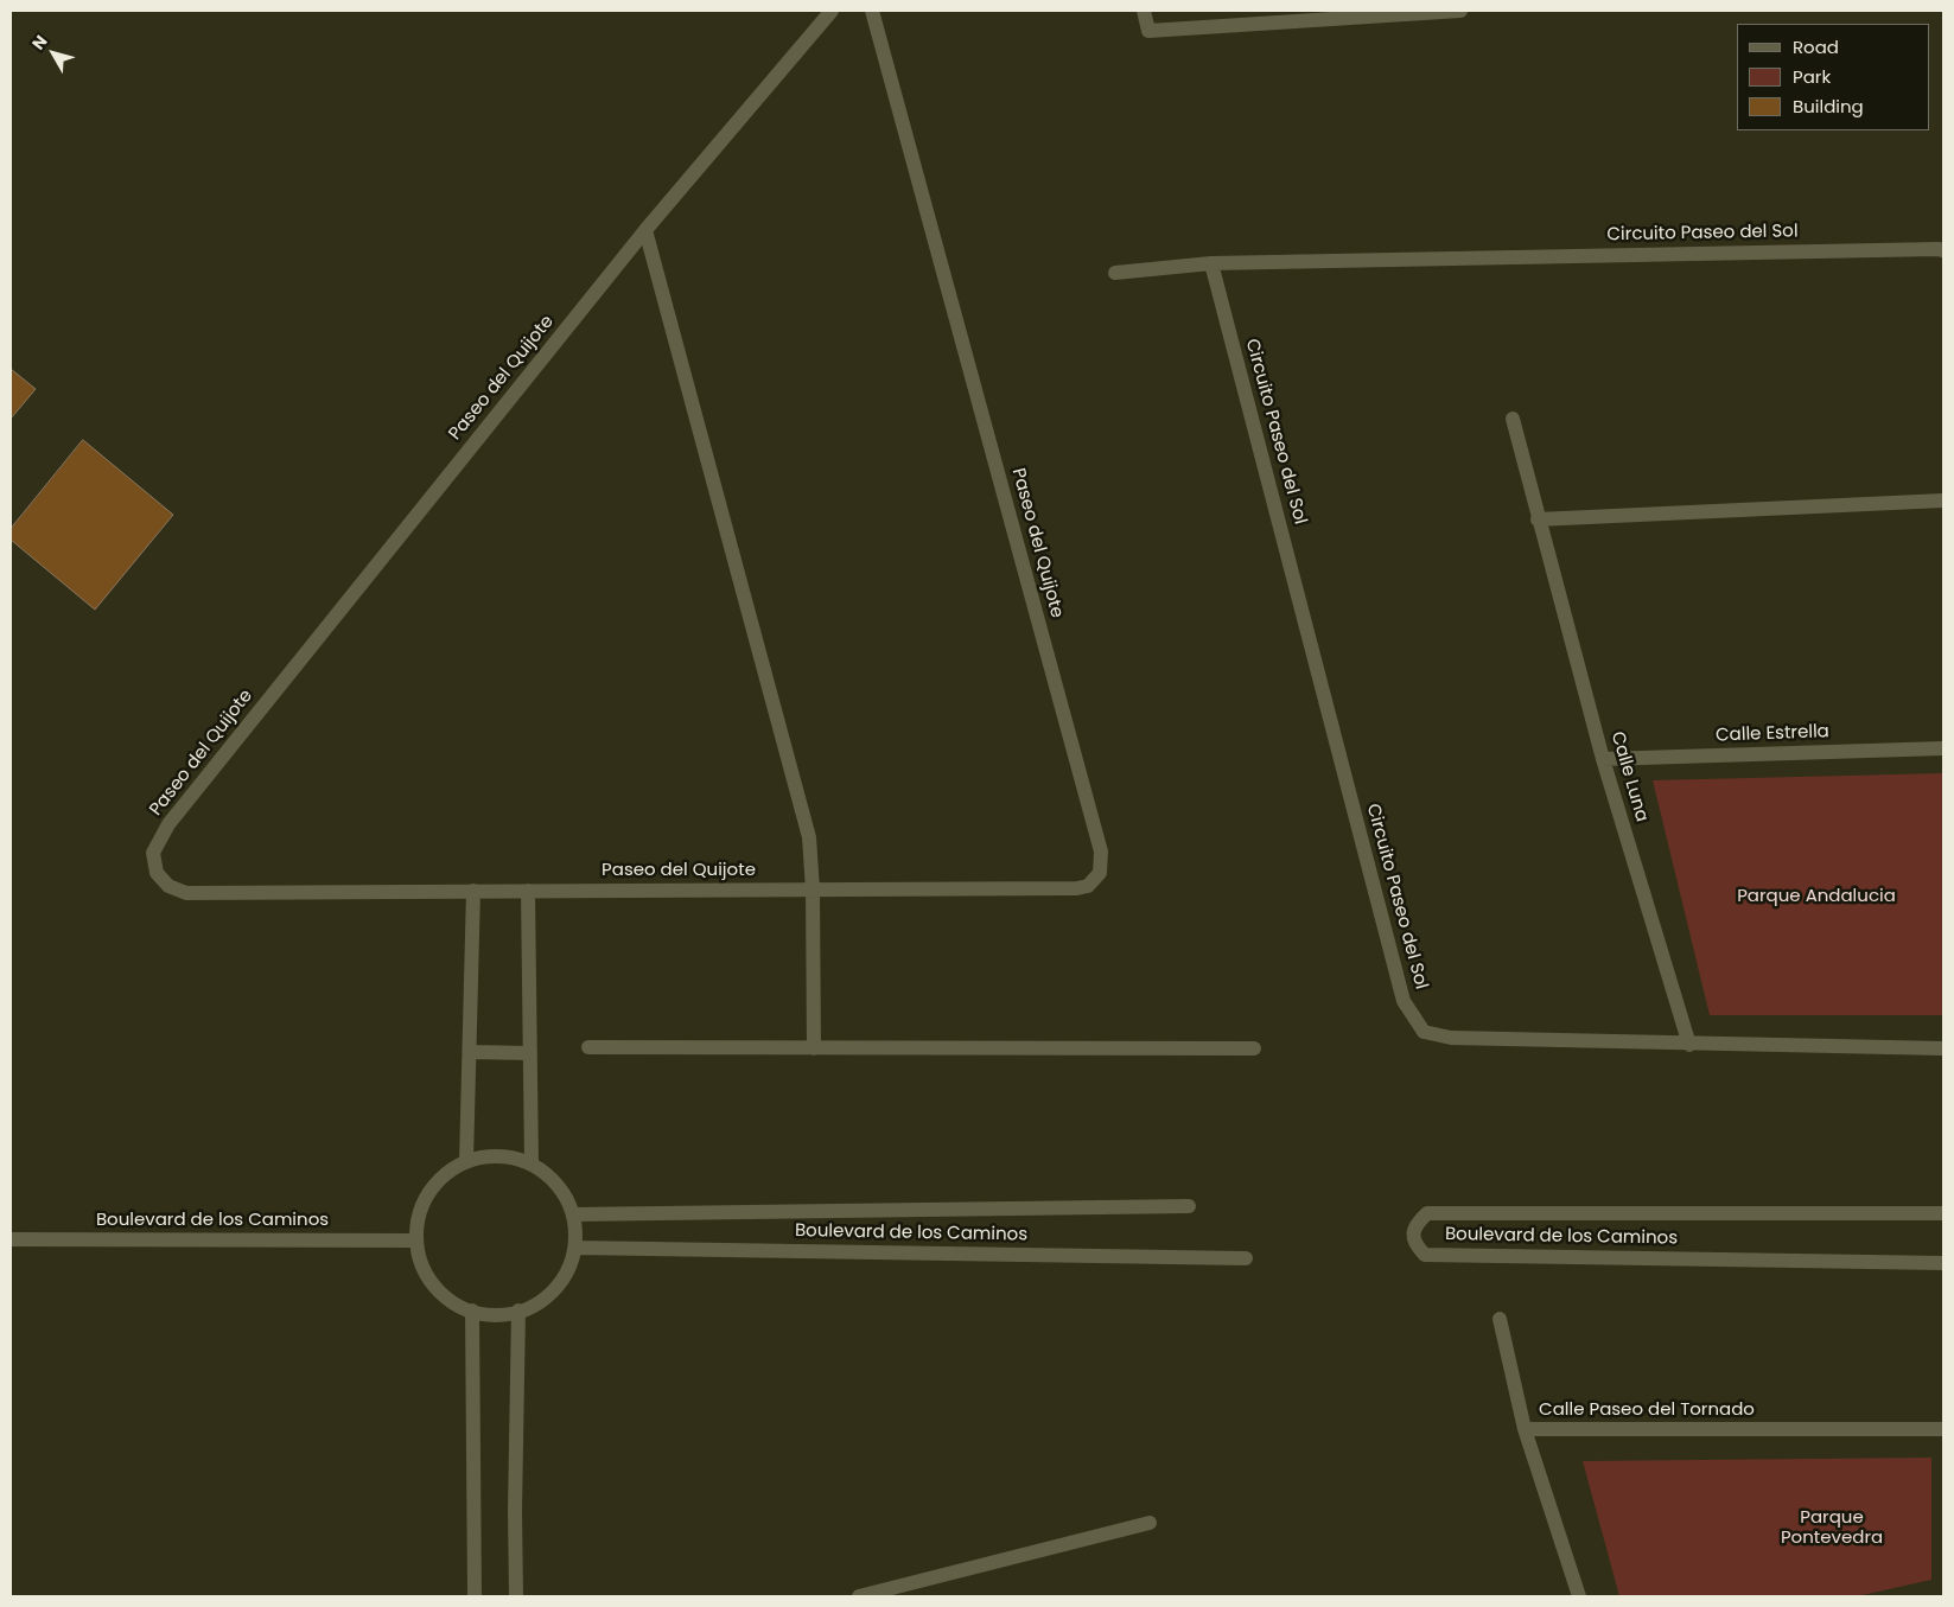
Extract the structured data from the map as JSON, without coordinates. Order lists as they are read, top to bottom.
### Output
{
  "streets": {
    "street": [
      "Circuito Paseo del Sol",
      "Paseo del Quijote",
      "Calle Estrella",
      "Calle Luna",
      "Boulevard de los Caminos",
      "Calle Paseo del Tornado"
    ]
  },
  "crossings": [
    ["Circuito Paseo del Sol", "Calle Luna"],
    ["Calle Estrella", "Calle Luna"]
  ],
  "parks": ["Parque Andalucia", "Parque Pontevedra"],
  "legend": ["Road", "Park", "Building"],
  "north": "top left"
}
